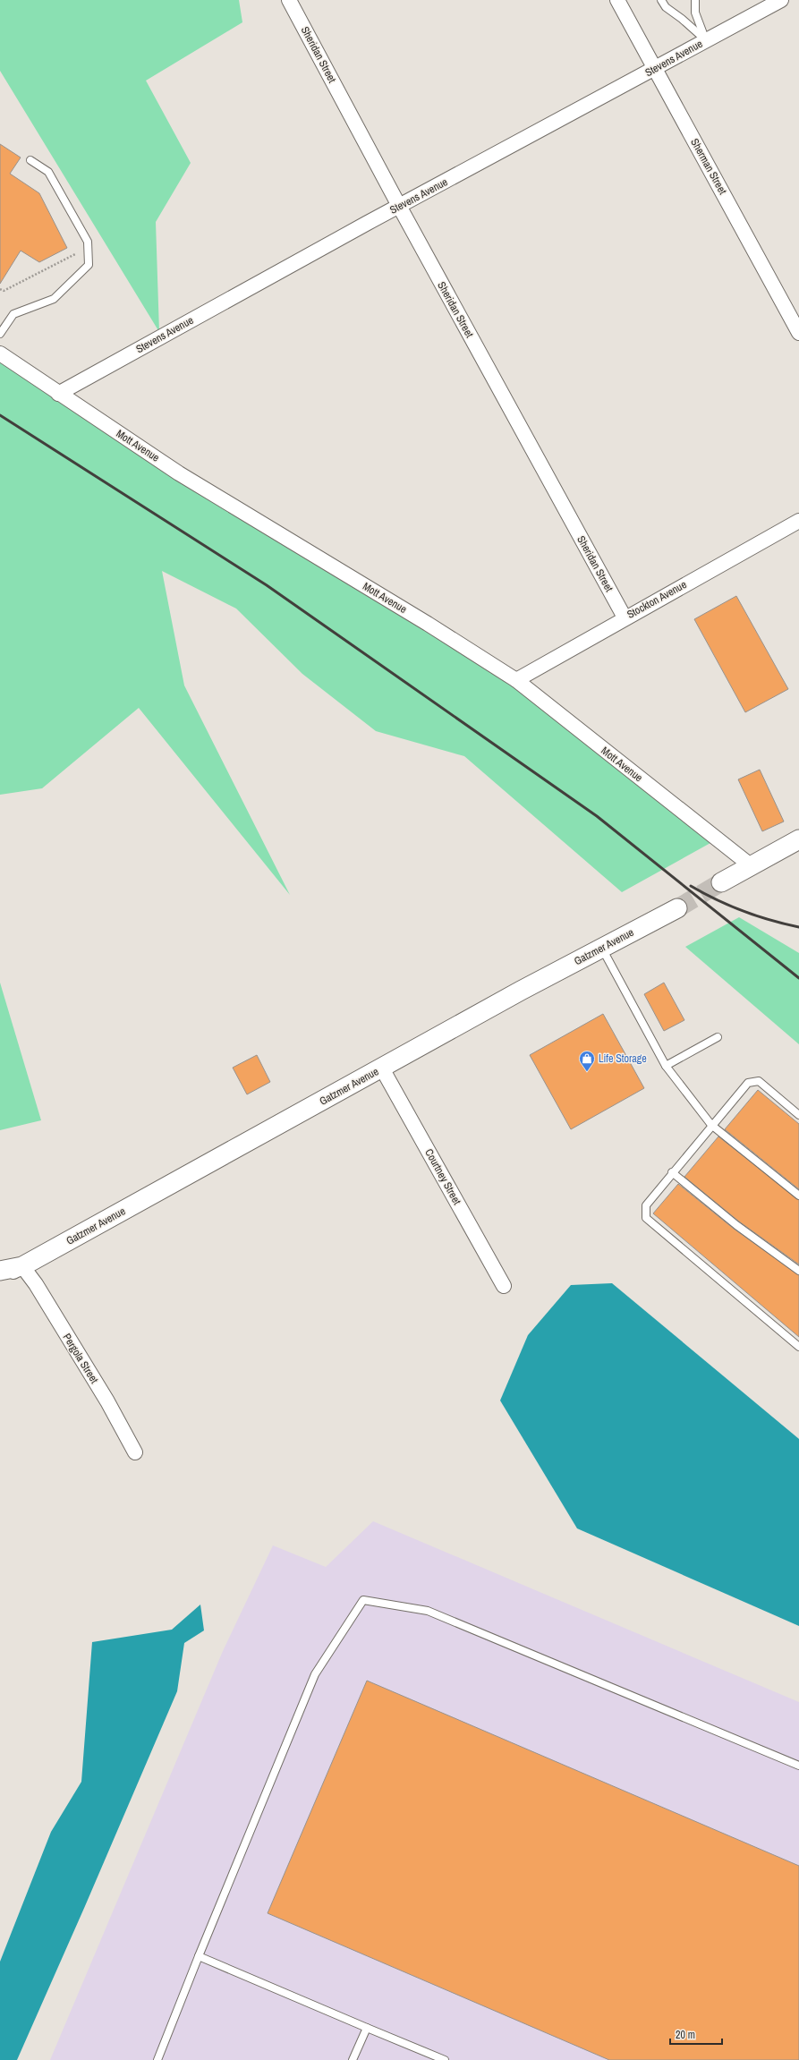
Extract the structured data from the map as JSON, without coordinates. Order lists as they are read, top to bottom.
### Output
{
  "streets": {
    "street": [
      "Sheridan Street",
      "Stevens Avenue",
      "Sherman Street",
      "Mott Avenue",
      "Stockton Avenue",
      "Gatzmer Avenue",
      "Courtney Street",
      "Pergola Street"
    ]
  },
  "crossings": [
    ["Sheridan Street", "Stevens Avenue"],
    ["Sheridan Street", "Stockton Avenue"],
    ["Stevens Avenue", "Sherman Street"],
    ["Stevens Avenue", "Mott Avenue"],
    ["Mott Avenue", "Stockton Avenue"],
    ["Gatzmer Avenue", "Courtney Street"],
    ["Gatzmer Avenue", "Pergola Street"]
  ],
  "places": {
    "shop": ["Life Storage"]
  },
  "scale_bar": "20 m"
}
